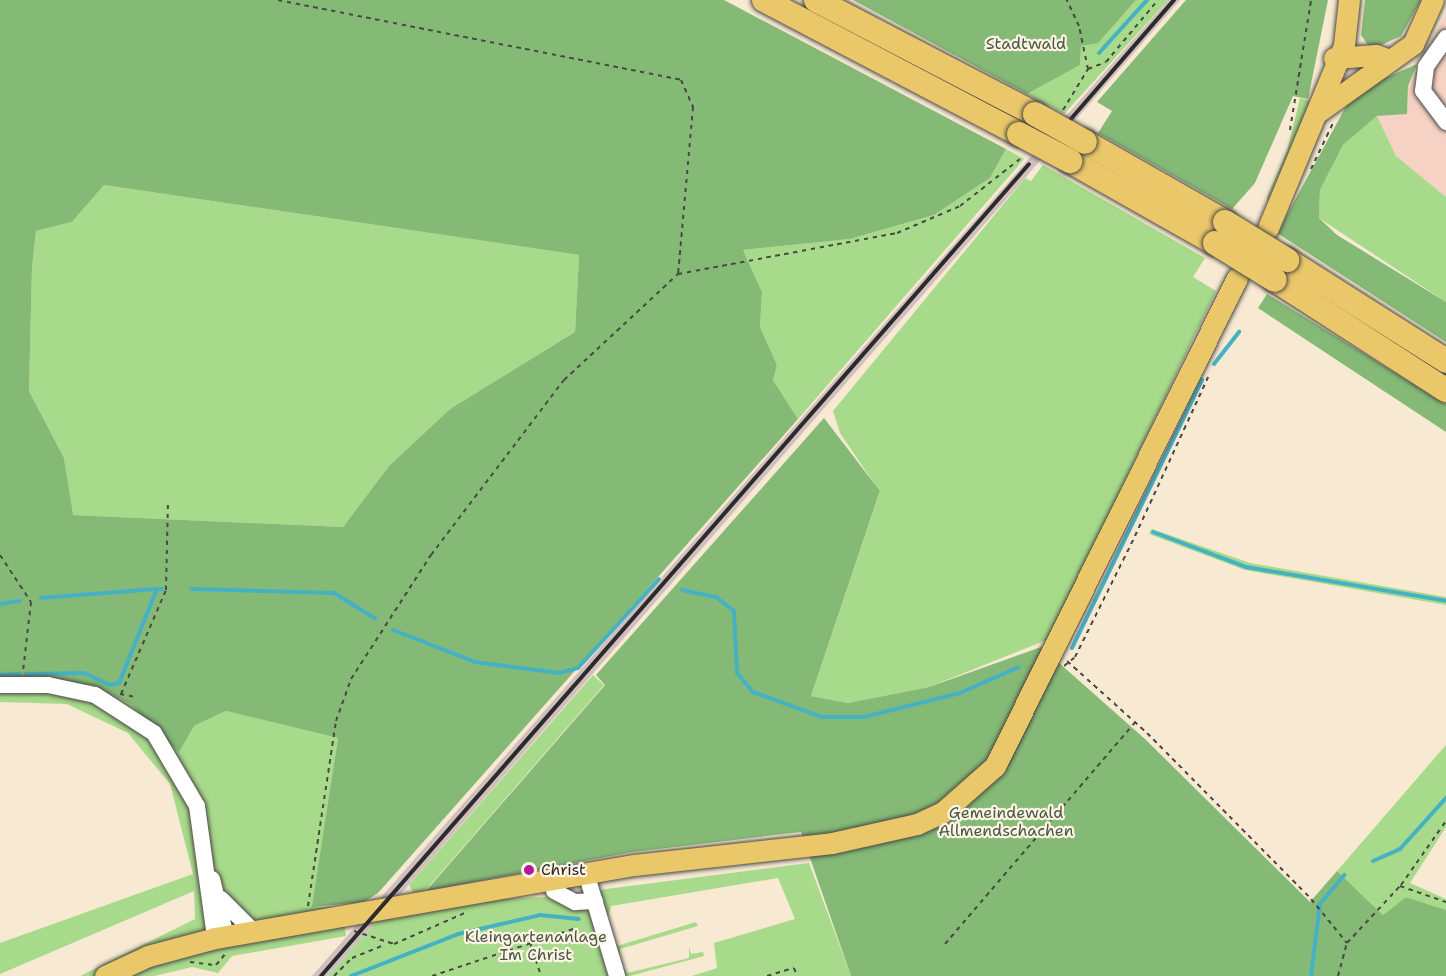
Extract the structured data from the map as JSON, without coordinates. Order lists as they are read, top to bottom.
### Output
{
  "parks": ["Stadtwald", "Gemeindewald Allmendschachen", "Kleingartenanlage Im Christ"],
  "places": ["Christ"]
}
